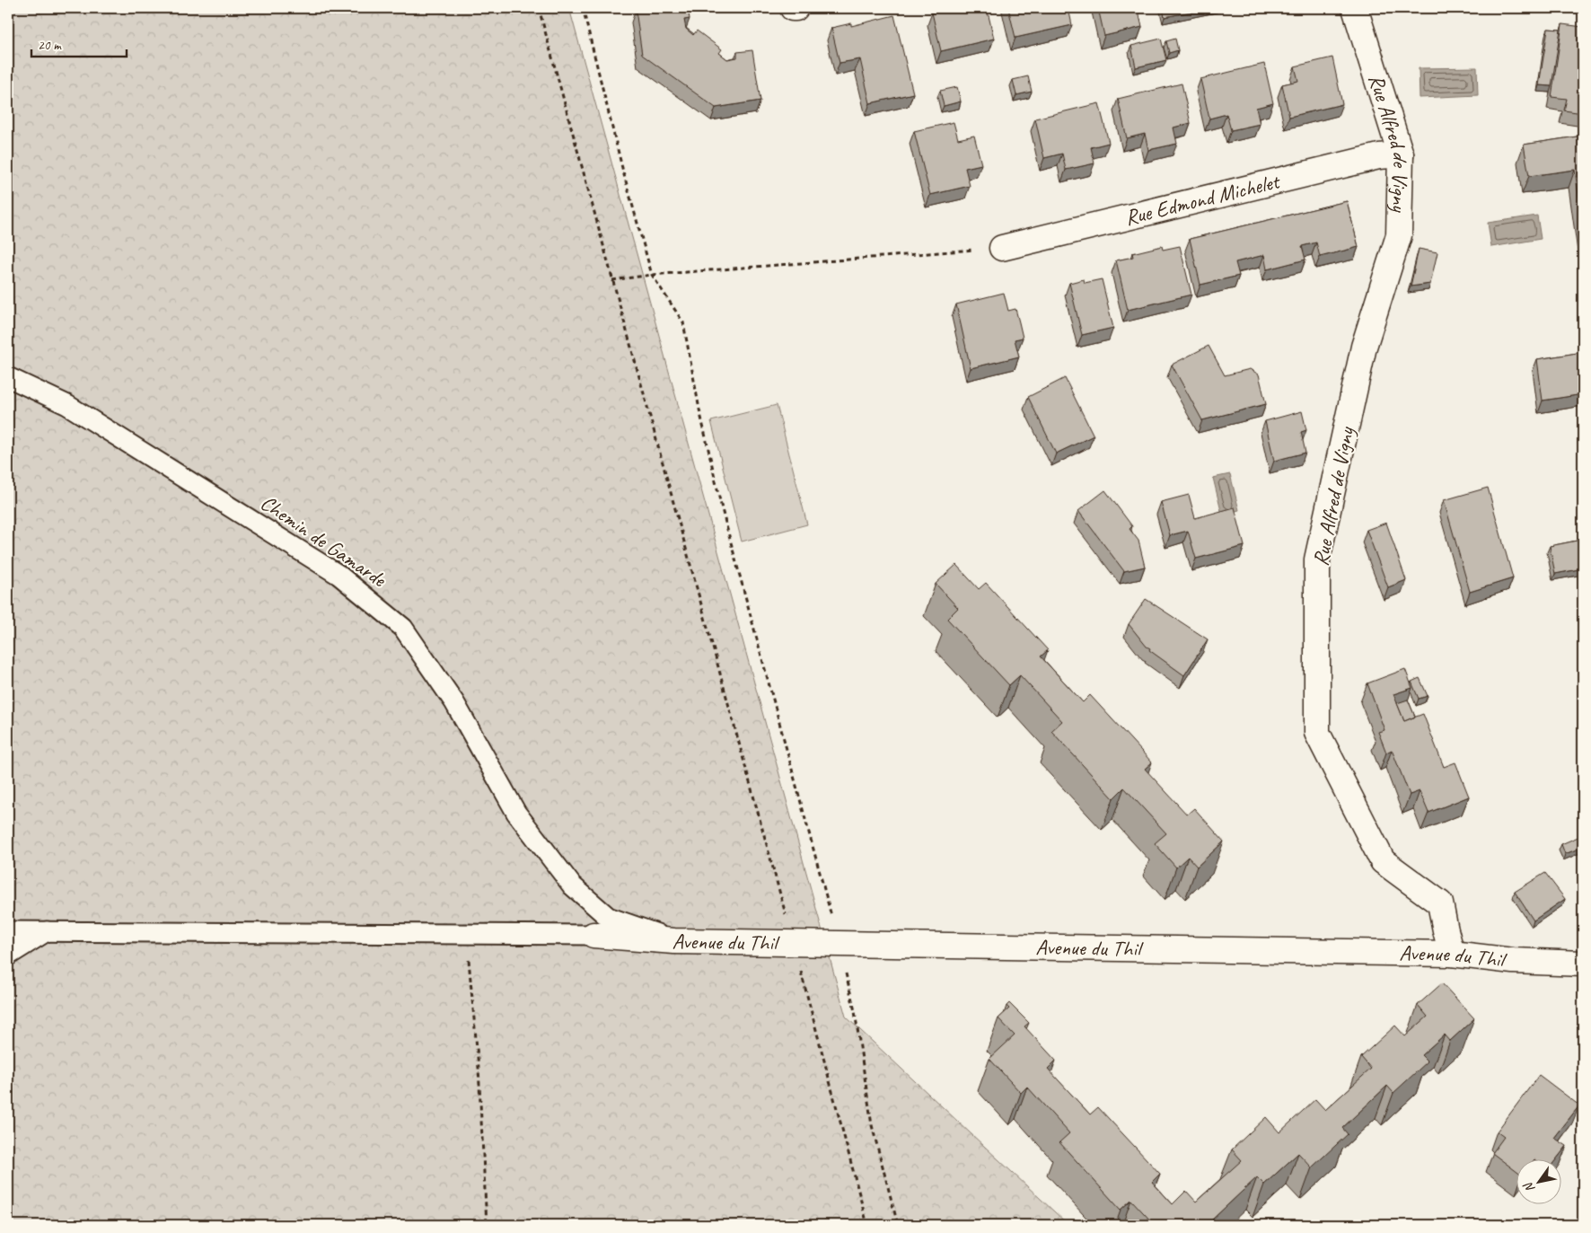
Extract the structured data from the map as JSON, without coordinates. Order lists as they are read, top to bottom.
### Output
{
  "streets": {
    "street": ["Rue Alfred de Vigny", "Rue Edmond Michelet", "Avenue du Thil"],
    "lane": ["Chemin de Gamarde"]
  },
  "crossings": [
    ["Rue Alfred de Vigny", "Rue Edmond Michelet"],
    ["Rue Alfred de Vigny", "Avenue du Thil"],
    ["Chemin de Gamarde", "Avenue du Thil"]
  ],
  "scale_bar": "20 m",
  "north": "bottom left"
}
